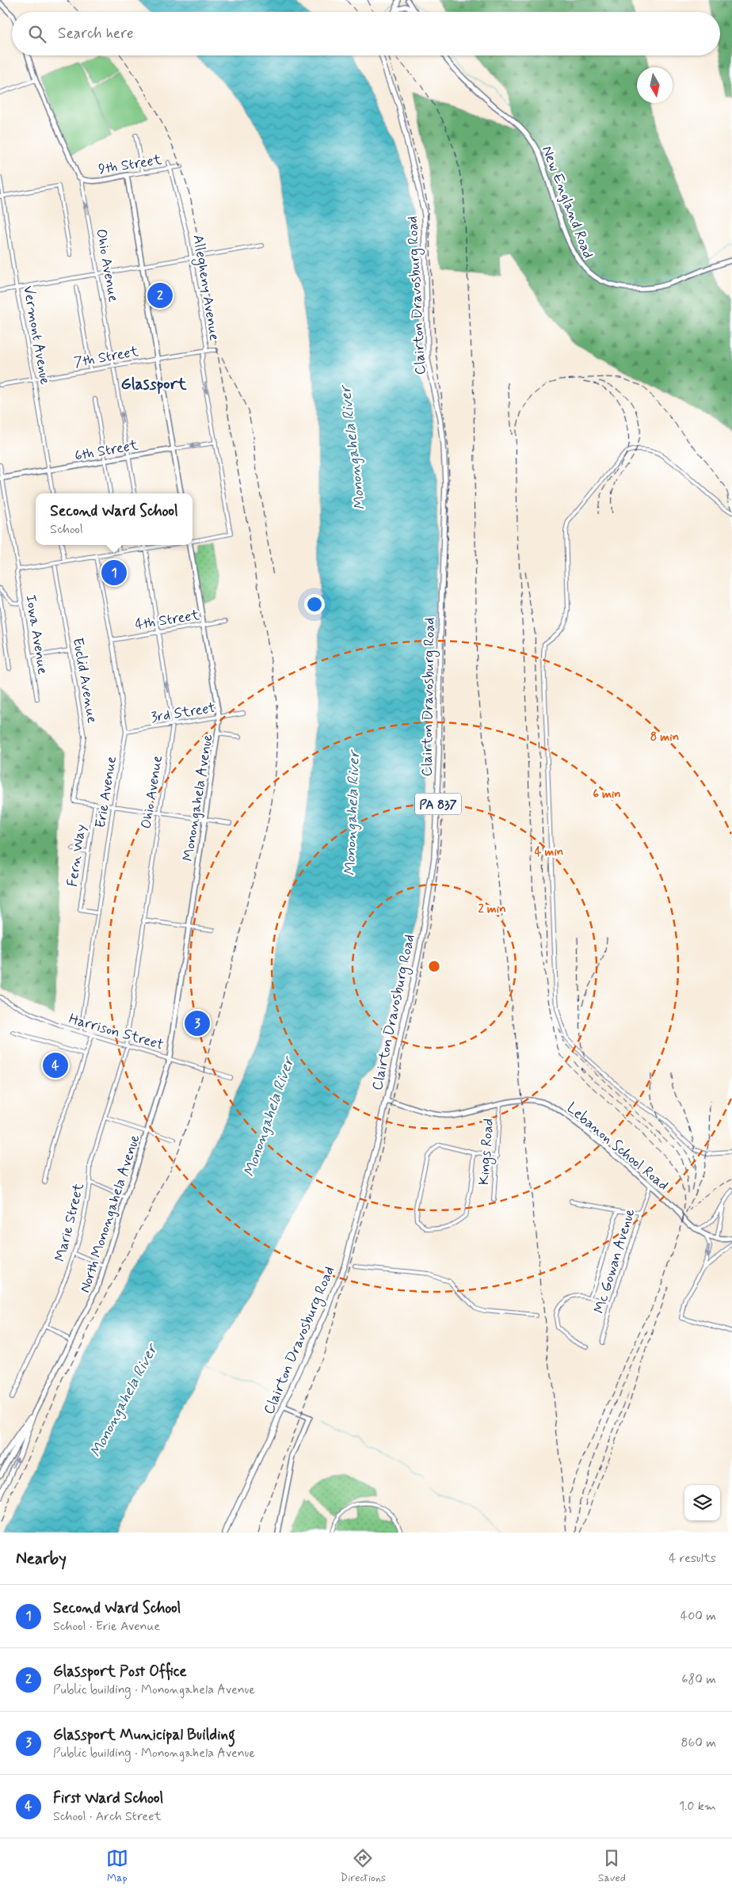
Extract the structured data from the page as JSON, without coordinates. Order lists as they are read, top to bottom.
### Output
{
  "streets": {
    "main road": [
      "9th Street",
      "New England Road",
      "Ohio Avenue",
      "Clairton Dravosburg Road",
      "6th Street",
      "Monongahela Avenue",
      "PA 837",
      "Lebanon School Road",
      "North Monongahela Avenue"
    ],
    "street": [
      "Allegheny Avenue",
      "Vermont Avenue",
      "7th Street",
      "4th Street",
      "Iowa Avenue",
      "Euclid Avenue",
      "3rd Street",
      "Erie Avenue",
      "Fern Way",
      "Harrison Street",
      "Kings Road",
      "Marie Street",
      "Mc Gowan Avenue"
    ]
  },
  "crossings": [
    ["9th Street", "Ohio Avenue"],
    ["9th Street", "Allegheny Avenue"],
    ["Ohio Avenue", "7th Street"],
    ["Ohio Avenue", "6th Street"],
    ["Ohio Avenue", "4th Street"],
    ["Ohio Avenue", "3rd Street"],
    ["Ohio Avenue", "Harrison Street"],
    ["Ohio Avenue", "Marie Street"],
    ["Allegheny Avenue", "7th Street"],
    ["Allegheny Avenue", "6th Street"],
    ["Clairton Dravosburg Road", "Lebanon School Road"],
    ["Vermont Avenue", "7th Street"],
    ["Vermont Avenue", "6th Street"],
    ["6th Street", "Iowa Avenue"],
    ["4th Street", "Erie Avenue"],
    ["4th Street", "Monongahela Avenue"],
    ["Euclid Avenue", "Fern Way"],
    ["3rd Street", "Erie Avenue"],
    ["3rd Street", "Monongahela Avenue"],
    ["Erie Avenue", "Fern Way"],
    ["Erie Avenue", "Harrison Street"],
    ["Monongahela Avenue", "Harrison Street"],
    ["Monongahela Avenue", "North Monongahela Avenue"],
    ["Harrison Street", "North Monongahela Avenue"],
    ["Harrison Street", "Marie Street"],
    ["Lebanon School Road", "Kings Road"],
    ["Lebanon School Road", "Mc Gowan Avenue"]
  ],
  "districts": ["Glassport"],
  "water": ["Monongahela River"],
  "north": "bottom",
  "page": {
    "search": "Search here",
    "pins": [
      "2",
      "1",
      "3",
      "4"
    ],
    "popup": ["Second Ward School", "School"],
    "heading": ["Nearby", "4 results"],
    "list": [
      {
        "mark": "1",
        "name": "Second Ward School",
        "note": "School · Erie Avenue",
        "value": "400 m"
      },
      {
        "mark": "2",
        "name": "Glassport Post Office",
        "note": "Public building · Monongahela Avenue",
        "value": "680 m"
      },
      {
        "mark": "3",
        "name": "Glassport Municipal Building",
        "note": "Public building · Monongahela Avenue",
        "value": "860 m"
      },
      {
        "mark": "4",
        "name": "First Ward School",
        "note": "School · Arch Street",
        "value": "1.0 km"
      }
    ],
    "nav": ["Map", "Directions", "Saved"]
  },
  "rings": [
    "8 min",
    "6 min",
    "4 min",
    "2 min"
  ]
}
